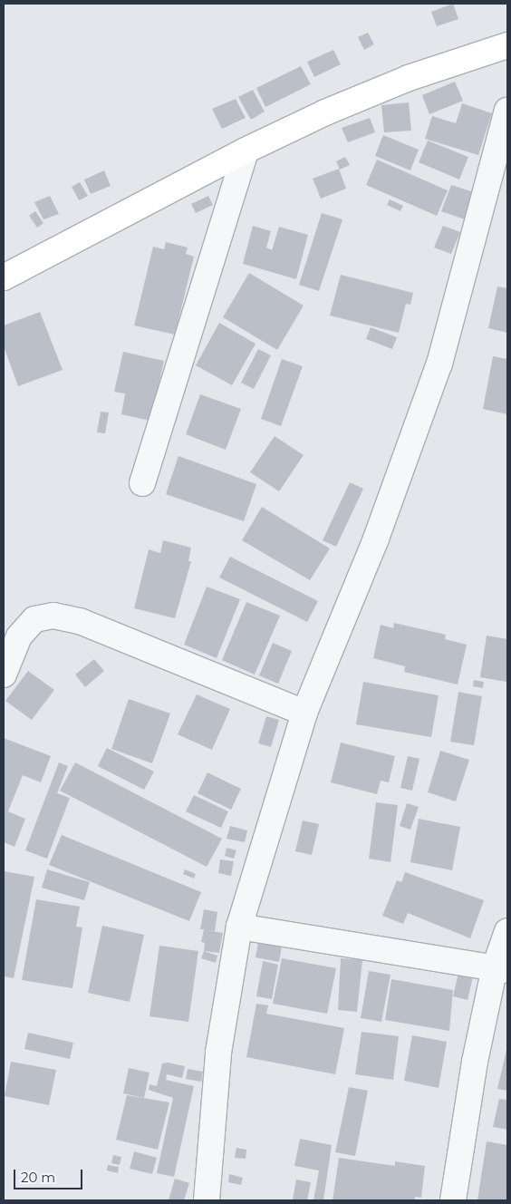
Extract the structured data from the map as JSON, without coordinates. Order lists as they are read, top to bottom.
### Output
{
  "scale_bar": "20 m"
}
